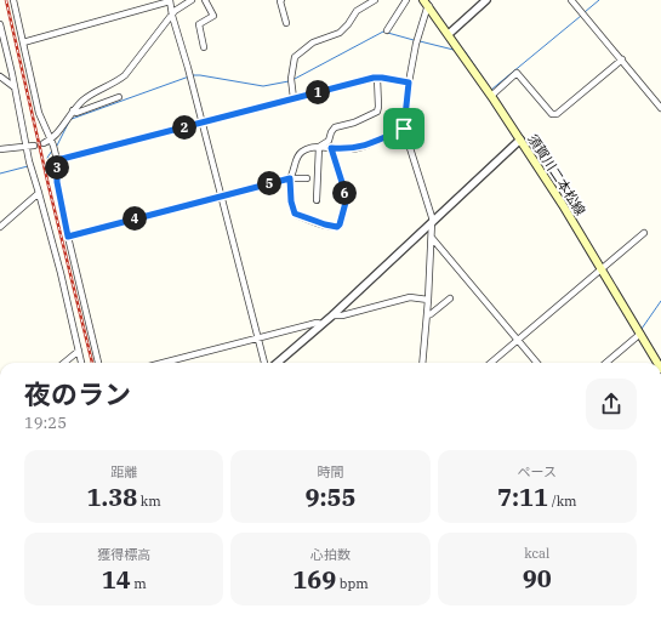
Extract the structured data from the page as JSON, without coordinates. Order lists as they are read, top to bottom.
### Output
{
  "streets": {
    "main road": ["須賀川二本松線"]
  },
  "page": {
    "pins": [
      "1",
      "2",
      "3",
      "5",
      "6",
      "4"
    ],
    "heading": ["夜のラン", "19:25"],
    "stats": [
      ["距離", "1.38 km"],
      ["時間", "9:55"],
      ["ペース", "7:11 /km"],
      ["獲得標高", "14 m"],
      ["心拍数", "169 bpm"],
      ["kcal", "90"]
    ]
  }
}
